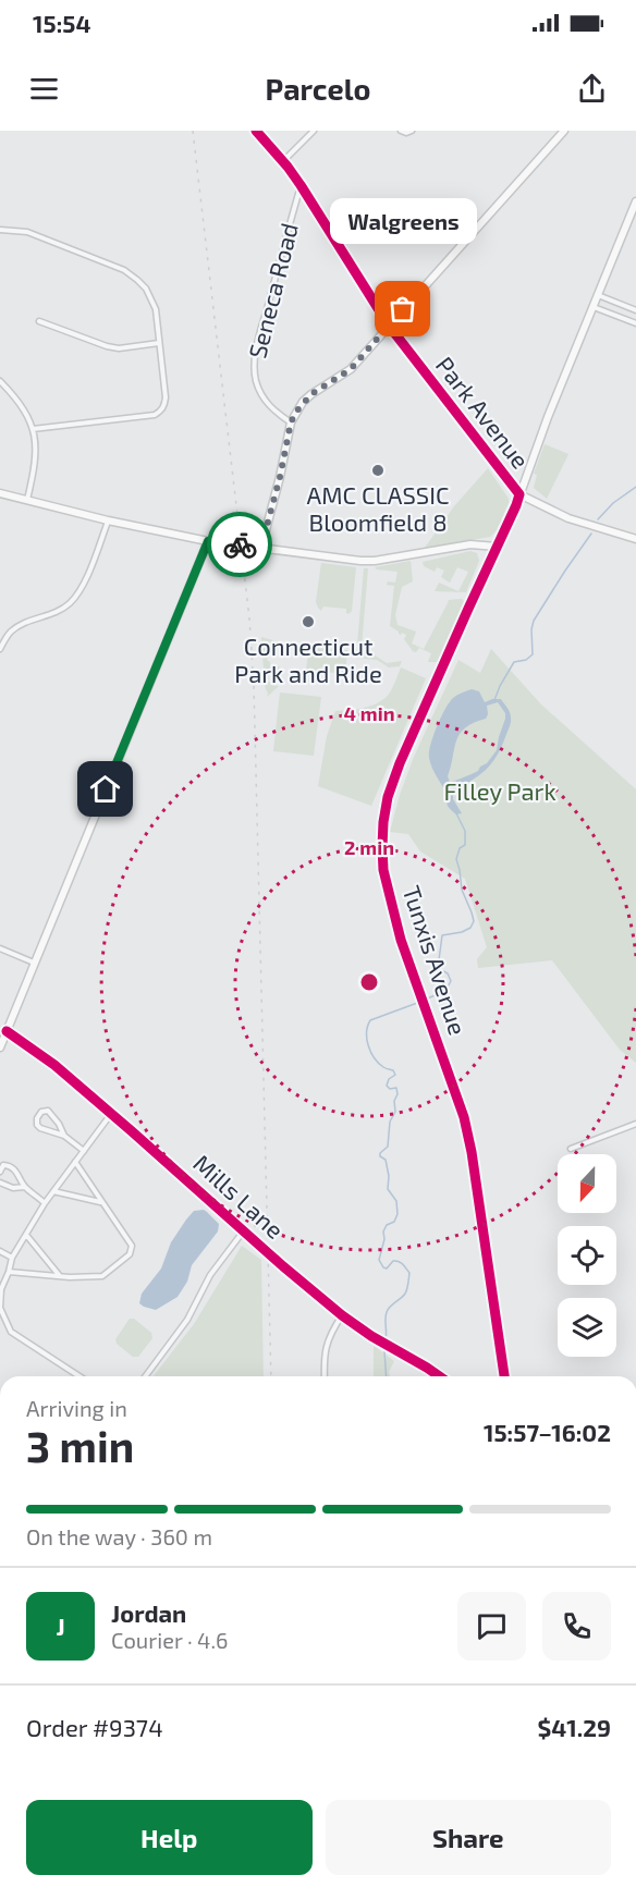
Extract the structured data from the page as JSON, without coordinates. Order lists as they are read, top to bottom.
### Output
{
  "streets": {
    "main road": ["Park Avenue", "Tunxis Avenue"],
    "street": ["Seneca Road", "Mills Lane"]
  },
  "crossings": [
    ["Seneca Road", "Park Avenue"],
    ["Park Avenue", "Tunxis Avenue"]
  ],
  "parks": ["Filley Park"],
  "places": ["Walgreens", "AMC CLASSIC Bloomfield 8", "Connecticut Park and Ride"],
  "north": "bottom",
  "page": {
    "status": "15:54",
    "header": "Parcelo",
    "bubble": "Walgreens",
    "heading": ["3 min", "Arriving in", "15:57–16:02"],
    "panel": [
      "Jordan",
      "Courier · 4.6",
      "Order #9374",
      "$41.29"
    ],
    "bar": "On the way · 360 m",
    "round": "J",
    "buttons": ["Help", "Share"]
  },
  "rings": ["4 min", "2 min"]
}
